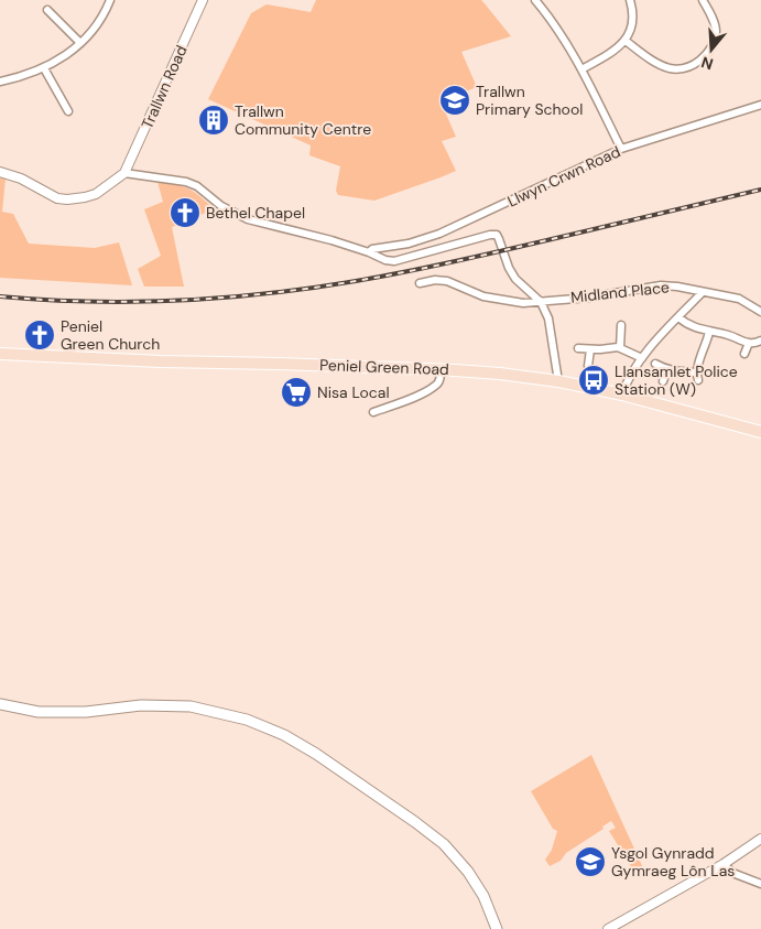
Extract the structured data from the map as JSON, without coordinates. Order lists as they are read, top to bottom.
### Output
{
  "streets": {
    "main road": ["Peniel Green Road"],
    "street": ["Trallwn Road", "Llwyn Crwn Road", "Midland Place"]
  },
  "places": {
    "school or university": ["Trallwn Primary School", "Ysgol Gynradd Gymraeg Lôn Las"],
    "building": ["Trallwn Community Centre"],
    "church": ["Bethel Chapel", "Peniel Green Church"],
    "bus stop": ["Llansamlet Police Station (W)"],
    "supermarket": ["Nisa Local"]
  },
  "north": "bottom"
}
